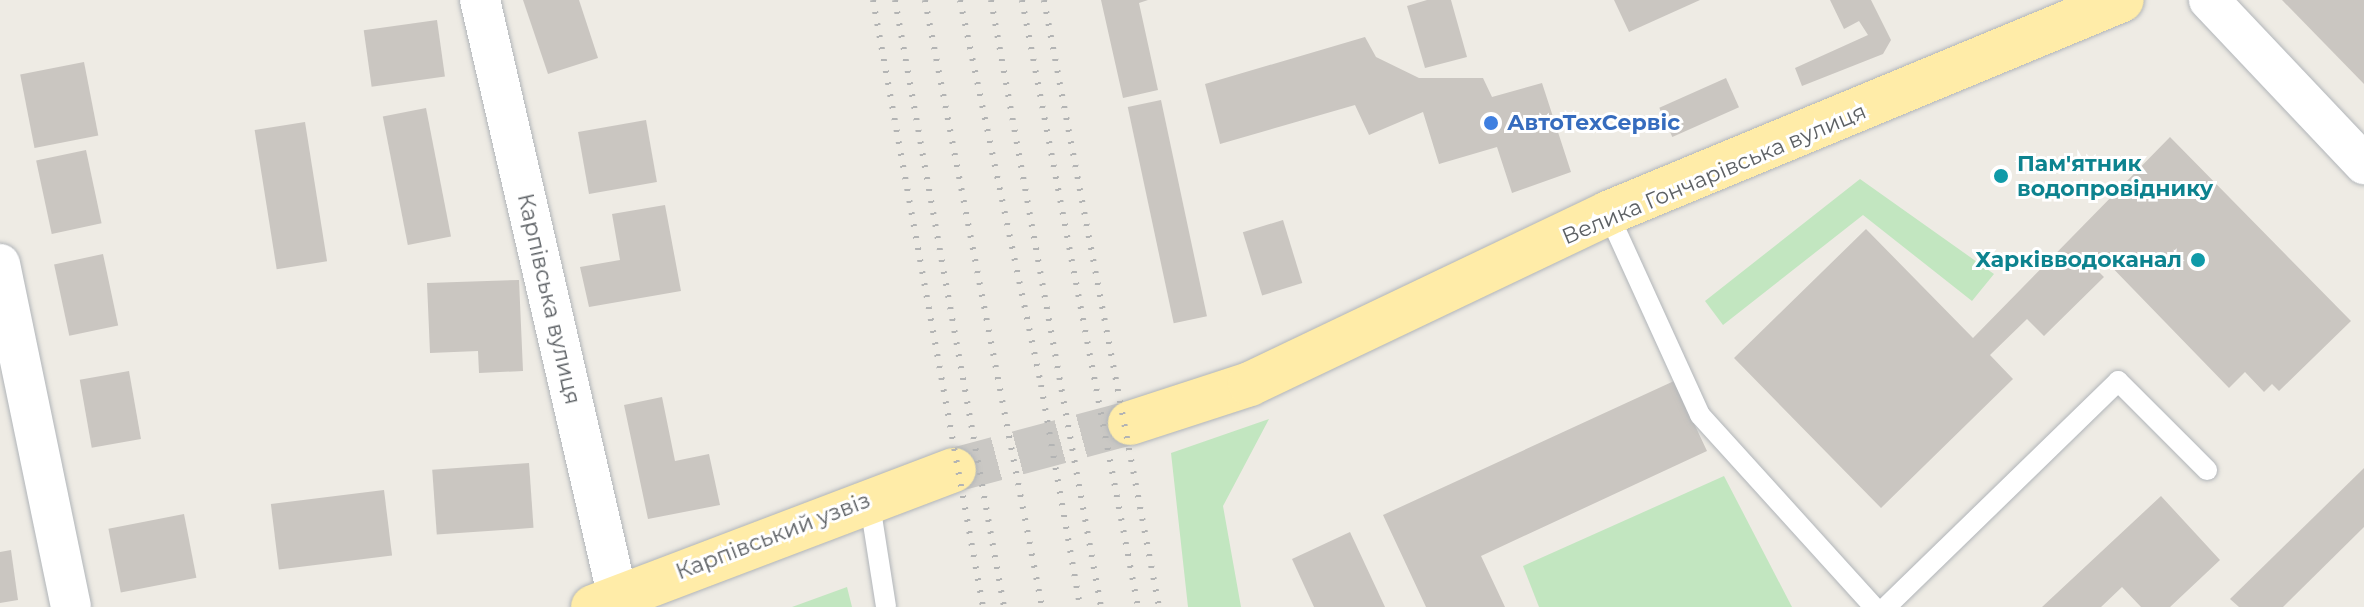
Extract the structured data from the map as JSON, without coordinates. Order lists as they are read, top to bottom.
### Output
{
  "streets": {
    "main road": ["Велика Гончарівська вулиця", "Карпівський узвіз"],
    "street": ["Карпівська вулиця"]
  },
  "crossings": [
    ["Карпівська вулиця", "Карпівський узвіз"]
  ],
  "places": ["АвтоТехСервіс", "Пам'ятник водопровіднику", "Харківводоканал"]
}
